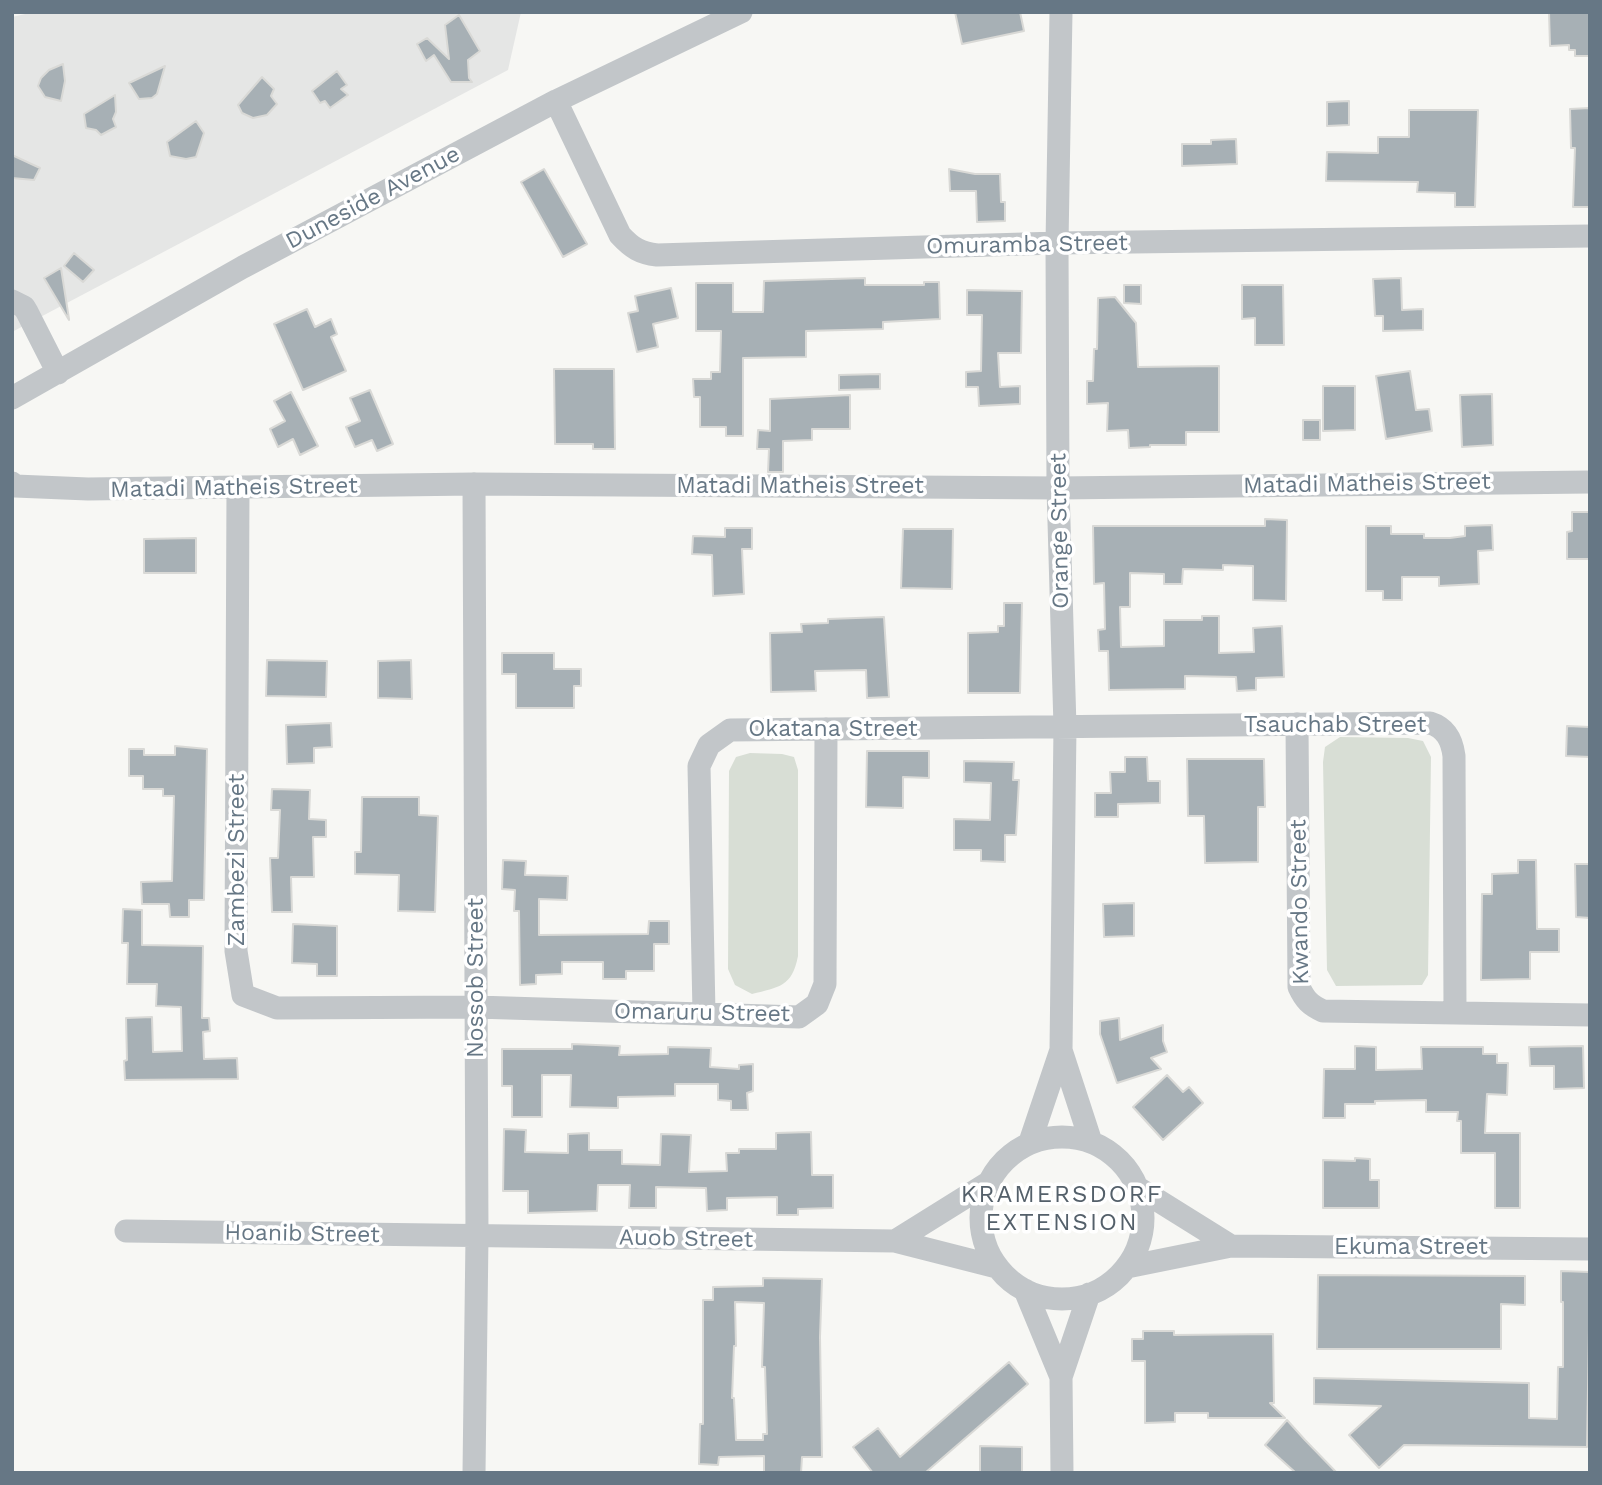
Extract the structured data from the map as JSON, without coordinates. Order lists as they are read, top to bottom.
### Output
{
  "streets": {
    "street": [
      "Duneside Avenue",
      "Omuramba Street",
      "Matadi Matheis Street",
      "Orange Street",
      "Tsauchab Street",
      "Okatana Street",
      "Zambezi Street",
      "Kwando Street",
      "Nossob Street",
      "Omaruru Street",
      "Hoanib Street",
      "Auob Street",
      "Ekuma Street"
    ]
  },
  "crossings": [
    ["Duneside Avenue", "Omuramba Street"],
    ["Omuramba Street", "Orange Street"],
    ["Matadi Matheis Street", "Orange Street"],
    ["Matadi Matheis Street", "Zambezi Street"],
    ["Matadi Matheis Street", "Nossob Street"],
    ["Orange Street", "Tsauchab Street"],
    ["Orange Street", "Okatana Street"],
    ["Orange Street", "Auob Street"],
    ["Orange Street", "Ekuma Street"],
    ["Tsauchab Street", "Okatana Street"],
    ["Tsauchab Street", "Kwando Street"],
    ["Okatana Street", "Omaruru Street"],
    ["Zambezi Street", "Nossob Street"],
    ["Zambezi Street", "Omaruru Street"],
    ["Nossob Street", "Omaruru Street"],
    ["Nossob Street", "Hoanib Street"],
    ["Nossob Street", "Auob Street"],
    ["Hoanib Street", "Auob Street"],
    ["Auob Street", "Ekuma Street"]
  ],
  "districts": ["KRAMERSDORF EXTENSION"]
}
